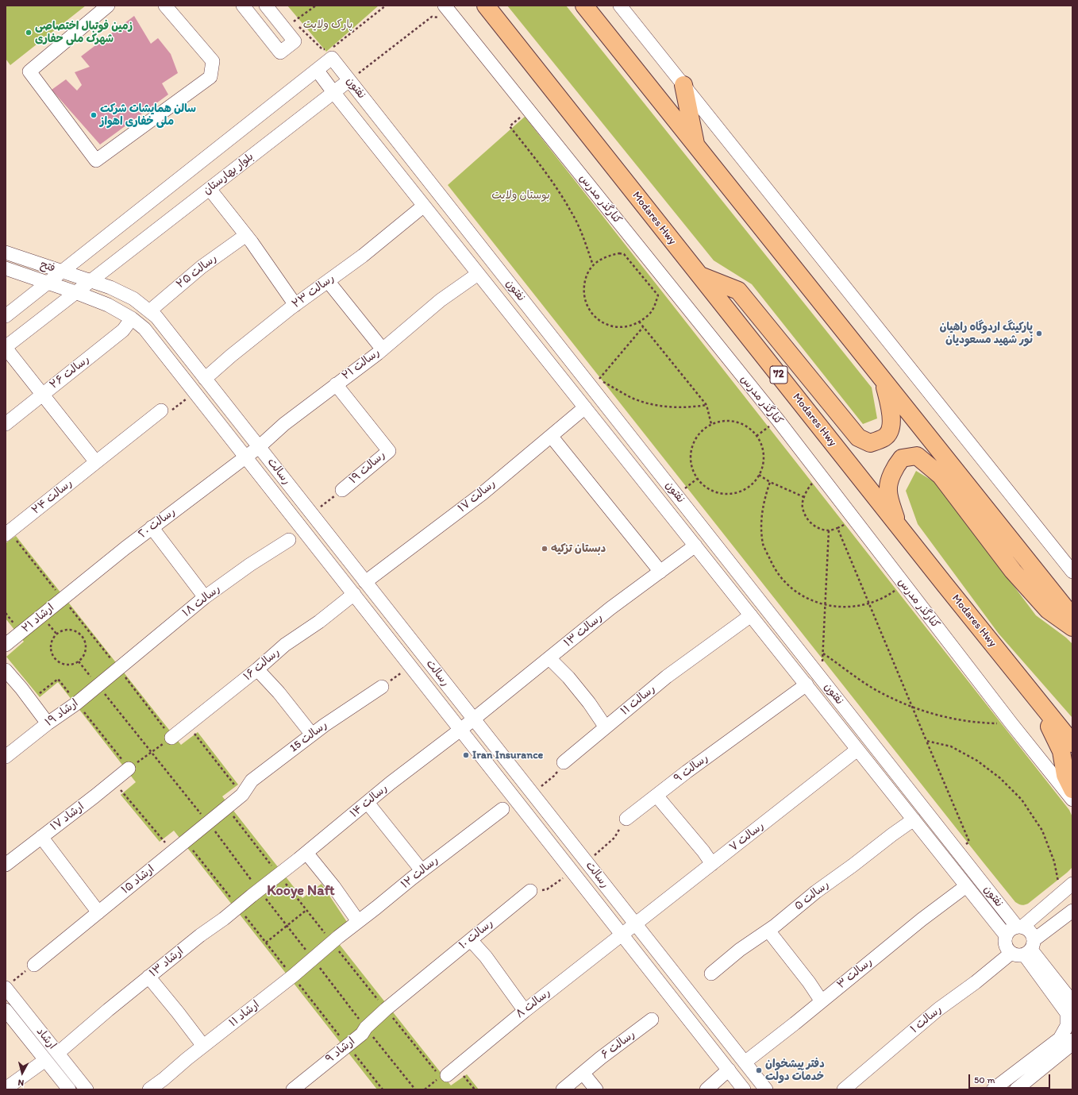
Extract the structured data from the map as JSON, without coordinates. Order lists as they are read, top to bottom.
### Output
{
  "streets": {
    "highway": ["Modares Hwy", "72"],
    "street": [
      "نفتون",
      "بلوار بهارستان",
      "کنارگذر مدرس",
      "فتح",
      "رسالت ۲۵",
      "رسالت ۲۳",
      "رسالت ۲۱",
      "رسالت ۲۶",
      "رسالت ۱۹",
      "رسالت",
      "رسالت ۱۷",
      "رسالت ۲۴",
      "رسالت ٢٠",
      "رسالت ۱۸",
      "ارشاد ۲۱",
      "رسالت ۱۳",
      "رسالت ۱۶",
      "رسالت ۱۱",
      "ارشاد ۱۹",
      "رسالت 15",
      "رسالت ۹",
      "رسالت ۱۴",
      "ارشاد ۱۷",
      "رسالت ۷",
      "رسالت ۱۲",
      "ارشاد ۱۵",
      "رسالت ۵",
      "رسالت ۱۰",
      "ارشاد ۱۳",
      "رسالت ۳",
      "رسالت ۸",
      "ارشاد ۱۱",
      "رسالت ۱",
      "ارشاد",
      "رسالت ۶",
      "ارشاد ۹"
    ]
  },
  "crossings": [
    ["نفتون", "بلوار بهارستان"],
    ["نفتون", "رسالت ۲۳"],
    ["نفتون", "رسالت ۲۱"],
    ["نفتون", "رسالت ۱۷"],
    ["نفتون", "رسالت ۱۳"],
    ["نفتون", "رسالت ۱۱"],
    ["نفتون", "رسالت ۹"],
    ["نفتون", "رسالت ۷"],
    ["نفتون", "رسالت ۵"],
    ["نفتون", "رسالت ۳"],
    ["نفتون", "رسالت ۱"],
    ["بلوار بهارستان", "فتح"],
    ["بلوار بهارستان", "رسالت"],
    ["فتح", "رسالت"],
    ["رسالت ۲۵", "رسالت"],
    ["رسالت ۲۳", "رسالت"],
    ["رسالت ۲۱", "رسالت ۱۹"],
    ["رسالت ۲۱", "رسالت"],
    ["رسالت ۲۱", "رسالت ٢٠"],
    ["رسالت ۲۶", "رسالت"],
    ["رسالت ۱۹", "رسالت"],
    ["رسالت", "رسالت ۱۷"],
    ["رسالت", "رسالت ٢٠"],
    ["رسالت", "رسالت ۱۳"],
    ["رسالت", "رسالت ۱۶"],
    ["رسالت", "رسالت ۱۴"],
    ["رسالت", "رسالت ۷"],
    ["رسالت", "رسالت ۳"],
    ["رسالت", "رسالت ۸"],
    ["رسالت ٢٠", "ارشاد ۲۱"],
    ["رسالت ۱۸", "ارشاد ۱۹"],
    ["رسالت ۱۳", "رسالت ۱۴"],
    ["رسالت 15", "ارشاد ۱۵"],
    ["رسالت ۱۴", "ارشاد ۱۳"],
    ["رسالت ۷", "رسالت ۸"],
    ["رسالت ۱۲", "ارشاد ۱۱"],
    ["رسالت ۱۰", "ارشاد ۹"],
    ["ارشاد ۱۳", "ارشاد"]
  ],
  "districts": ["Kooye Naft"],
  "parks": ["پارک ولایت", "بوستان ولایت"],
  "places": [
    "زمین فوتبال اختصاصی شهرک ملی حفاری",
    "سالن همایشات شرکت ملی خفاری اهواز",
    "پارکینگ اردوگاه راهیان نور شهید مسعودیان",
    "دبستان تزکیه",
    "Iran Insurance",
    "دفتر پیشخوان خدمات دولت"
  ],
  "scale_bar": "50 m",
  "north": "bottom"
}
